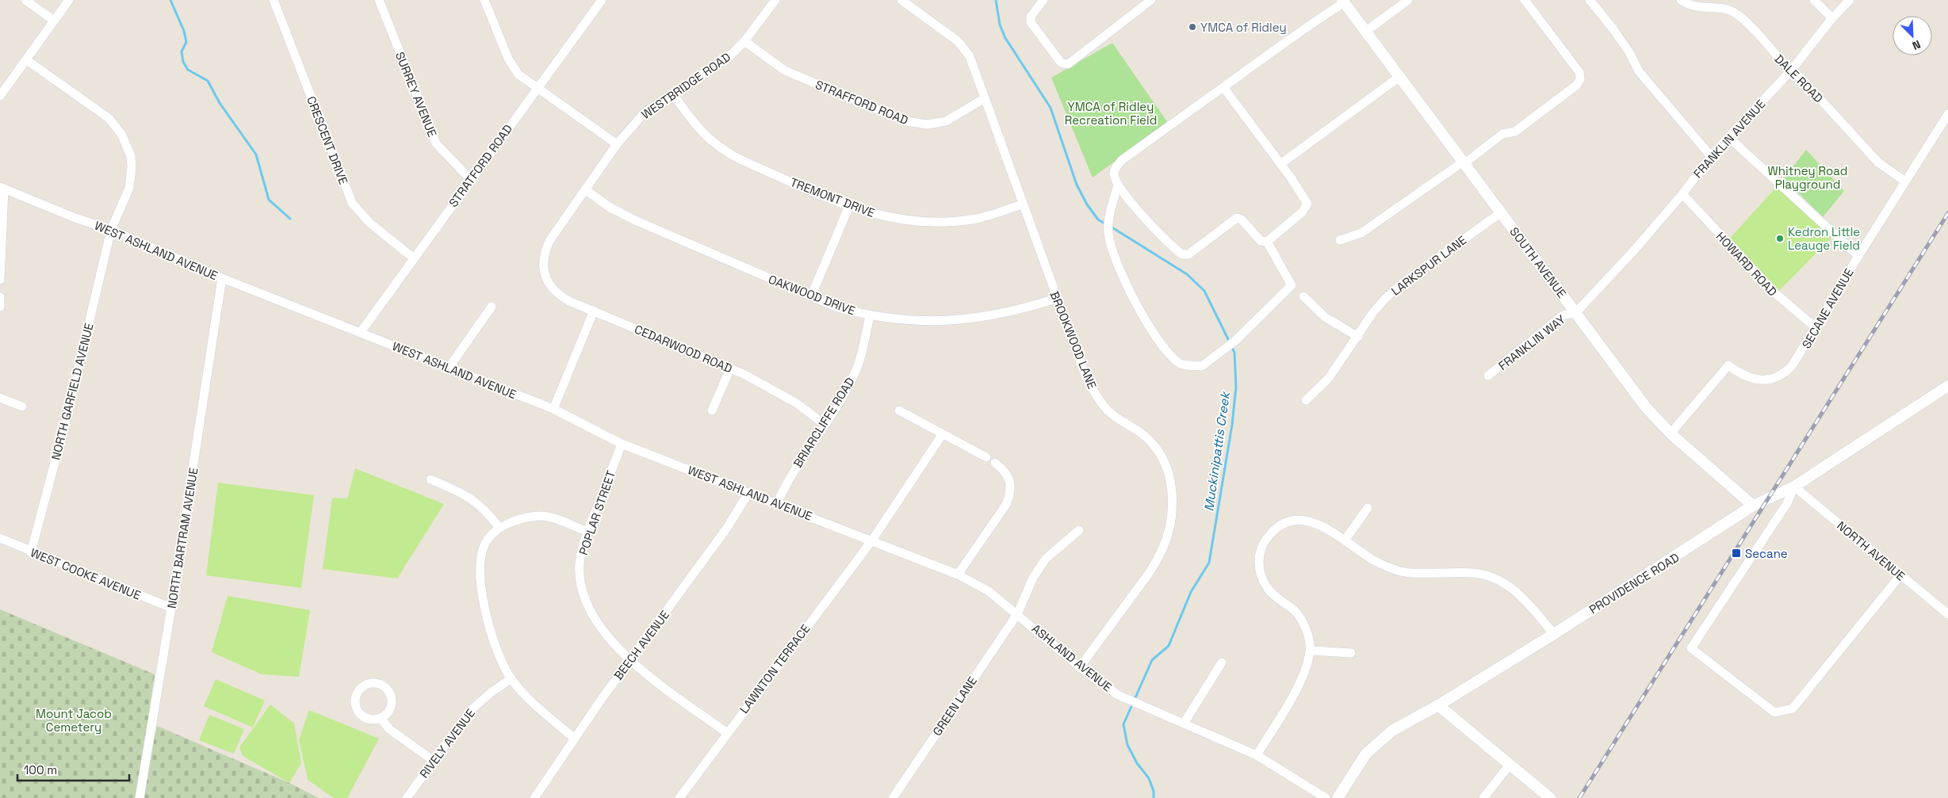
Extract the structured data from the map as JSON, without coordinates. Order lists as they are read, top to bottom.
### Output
{
  "streets": {
    "street": [
      "DALE ROAD",
      "WESTBRIDGE ROAD",
      "SURREY AVENUE",
      "STRAFFORD ROAD",
      "FRANKLIN AVENUE",
      "CRESCENT DRIVE",
      "STRATFORD ROAD",
      "TREMONT DRIVE",
      "WEST ASHLAND AVENUE",
      "SOUTH AVENUE",
      "HOWARD ROAD",
      "LARKSPUR LANE",
      "OAKWOOD DRIVE",
      "SECANE AVENUE",
      "BROOKWOOD LANE",
      "FRANKLIN WAY",
      "CEDARWOOD ROAD",
      "NORTH GARFIELD AVENUE",
      "BRIARCLIFFE ROAD",
      "POPLAR STREET",
      "NORTH BARTRAM AVENUE",
      "NORTH AVENUE",
      "WEST COOKE AVENUE",
      "PROVIDENCE ROAD",
      "BEECH AVENUE",
      "ASHLAND AVENUE",
      "LAWNTON TERRACE",
      "GREEN LANE",
      "RIVELY AVENUE"
    ]
  },
  "crossings": [
    ["DALE ROAD", "FRANKLIN AVENUE"],
    ["DALE ROAD", "SECANE AVENUE"],
    ["WESTBRIDGE ROAD", "STRAFFORD ROAD"],
    ["WESTBRIDGE ROAD", "TREMONT DRIVE"],
    ["WESTBRIDGE ROAD", "OAKWOOD DRIVE"],
    ["WESTBRIDGE ROAD", "CEDARWOOD ROAD"],
    ["SURREY AVENUE", "STRATFORD ROAD"],
    ["STRAFFORD ROAD", "BROOKWOOD LANE"],
    ["FRANKLIN AVENUE", "SOUTH AVENUE"],
    ["FRANKLIN AVENUE", "HOWARD ROAD"],
    ["FRANKLIN AVENUE", "FRANKLIN WAY"],
    ["CRESCENT DRIVE", "STRATFORD ROAD"],
    ["STRATFORD ROAD", "WEST ASHLAND AVENUE"],
    ["TREMONT DRIVE", "BROOKWOOD LANE"],
    ["WEST ASHLAND AVENUE", "NORTH GARFIELD AVENUE"],
    ["WEST ASHLAND AVENUE", "BRIARCLIFFE ROAD"],
    ["WEST ASHLAND AVENUE", "POPLAR STREET"],
    ["WEST ASHLAND AVENUE", "NORTH BARTRAM AVENUE"],
    ["WEST ASHLAND AVENUE", "BEECH AVENUE"],
    ["WEST ASHLAND AVENUE", "ASHLAND AVENUE"],
    ["WEST ASHLAND AVENUE", "LAWNTON TERRACE"],
    ["SOUTH AVENUE", "LARKSPUR LANE"],
    ["SOUTH AVENUE", "SECANE AVENUE"],
    ["SOUTH AVENUE", "FRANKLIN WAY"],
    ["SOUTH AVENUE", "PROVIDENCE ROAD"],
    ["HOWARD ROAD", "SECANE AVENUE"],
    ["OAKWOOD DRIVE", "BROOKWOOD LANE"],
    ["OAKWOOD DRIVE", "BRIARCLIFFE ROAD"],
    ["BROOKWOOD LANE", "ASHLAND AVENUE"],
    ["CEDARWOOD ROAD", "BRIARCLIFFE ROAD"],
    ["NORTH GARFIELD AVENUE", "WEST COOKE AVENUE"],
    ["POPLAR STREET", "BEECH AVENUE"],
    ["POPLAR STREET", "LAWNTON TERRACE"],
    ["NORTH BARTRAM AVENUE", "WEST COOKE AVENUE"],
    ["NORTH AVENUE", "PROVIDENCE ROAD"],
    ["ASHLAND AVENUE", "GREEN LANE"]
  ],
  "water": ["Muckinipattis Creek"],
  "parks": ["YMCA of Ridley Recreation Field", "Whitney Road Playground", "Mount Jacob Cemetery"],
  "places": {
    "other": ["YMCA of Ridley", "Kedron Little Leauge Field"],
    "transit": ["Secane"]
  },
  "scale_bar": "100 m",
  "north": "bottom right"
}
